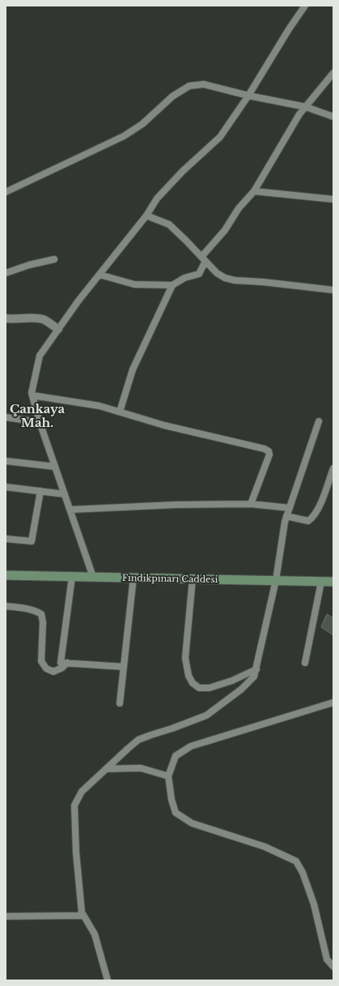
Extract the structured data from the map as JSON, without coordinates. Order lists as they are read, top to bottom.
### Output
{
  "streets": {
    "main road": ["Fındıkpınarı Caddesi"]
  },
  "districts": ["Çankaya Mah."]
}
